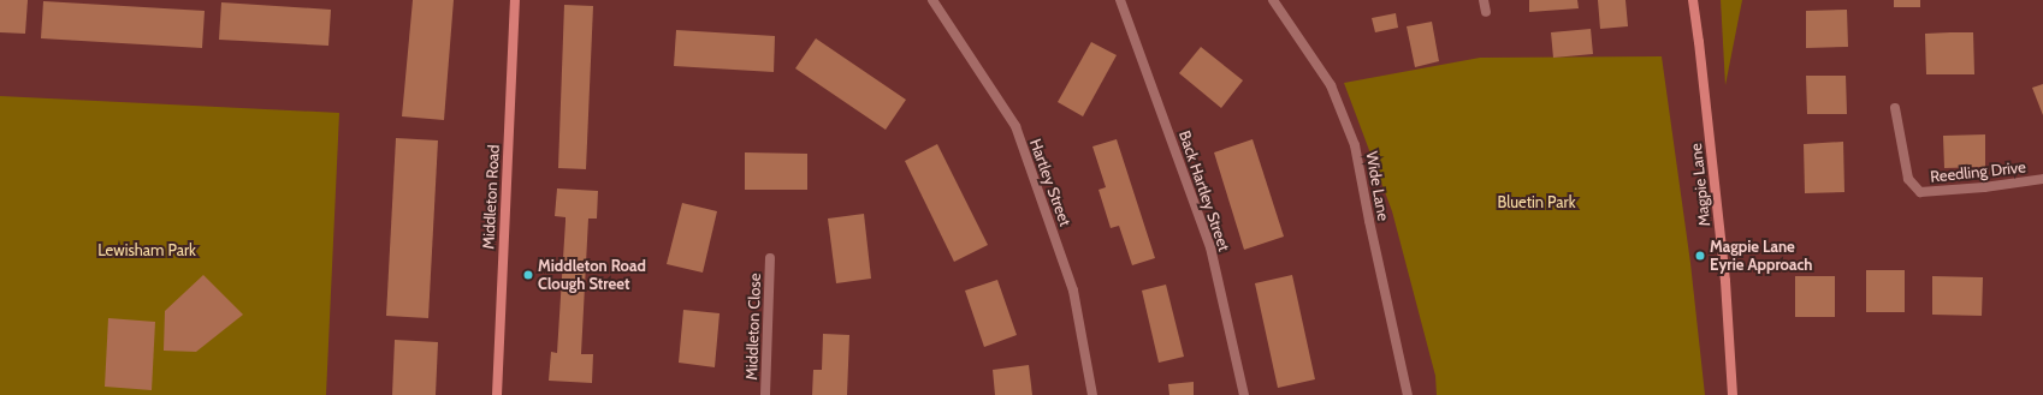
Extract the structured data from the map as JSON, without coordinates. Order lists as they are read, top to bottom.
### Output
{
  "streets": {
    "main road": ["Magpie Lane", "Middleton Road"],
    "street": [
      "Reedling Drive",
      "Hartley Street",
      "Wide Lane",
      "Back Hartley Street",
      "Middleton Close"
    ]
  },
  "parks": ["Bluetin Park", "Lewisham Park"],
  "places": ["Magpie Lane Eyrie Approach", "Middleton Road Clough Street"]
}
